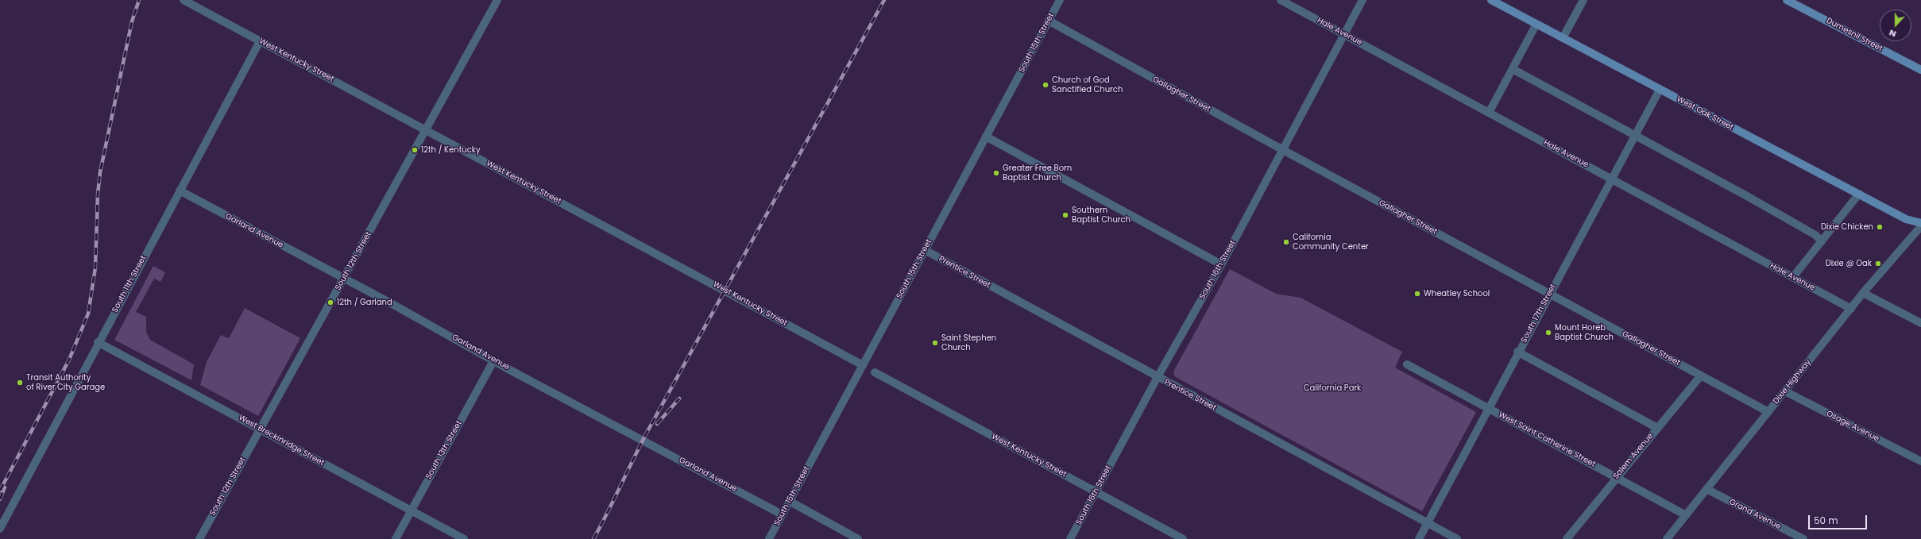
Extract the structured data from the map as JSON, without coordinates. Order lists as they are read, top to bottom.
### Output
{
  "streets": {
    "main road": ["Dumesnil Street", "West Oak Street"],
    "street": [
      "Hale Avenue",
      "South 15th Street",
      "West Kentucky Street",
      "Gallagher Street",
      "Garland Avenue",
      "South 12th Street",
      "South 16th Street",
      "Prentice Street",
      "South 11th Street",
      "South 17th Street",
      "Dixie Highway",
      "Osage Avenue",
      "West Saint Catherine Street",
      "West Breckinridge Street",
      "South 13th Street",
      "Salem Avenue",
      "Grand Avenue"
    ]
  },
  "crossings": [
    ["Hale Avenue", "South 16th Street"],
    ["Hale Avenue", "South 17th Street"],
    ["Hale Avenue", "Dixie Highway"],
    ["South 15th Street", "West Kentucky Street"],
    ["South 15th Street", "Gallagher Street"],
    ["South 15th Street", "Garland Avenue"],
    ["South 15th Street", "Prentice Street"],
    ["West Kentucky Street", "South 12th Street"],
    ["West Kentucky Street", "South 16th Street"],
    ["West Kentucky Street", "South 11th Street"],
    ["Gallagher Street", "South 16th Street"],
    ["Gallagher Street", "South 17th Street"],
    ["Gallagher Street", "Dixie Highway"],
    ["Gallagher Street", "Salem Avenue"],
    ["West Oak Street", "South 17th Street"],
    ["Garland Avenue", "South 12th Street"],
    ["Garland Avenue", "South 11th Street"],
    ["Garland Avenue", "South 13th Street"],
    ["South 12th Street", "West Breckinridge Street"],
    ["South 16th Street", "Prentice Street"],
    ["Prentice Street", "South 17th Street"],
    ["South 11th Street", "West Breckinridge Street"],
    ["South 17th Street", "West Saint Catherine Street"],
    ["Dixie Highway", "Osage Avenue"],
    ["Dixie Highway", "West Saint Catherine Street"],
    ["Dixie Highway", "Grand Avenue"],
    ["West Saint Catherine Street", "Salem Avenue"],
    ["West Breckinridge Street", "South 13th Street"]
  ],
  "parks": ["California Park"],
  "places": [
    "Church of God Sanctified Church",
    "12th / Kentucky",
    "Greater Free Born Baptist Church",
    "Southern Baptist Church",
    "Dixie Chicken",
    "California Community Center",
    "Dixie @ Oak",
    "Wheatley School",
    "12th / Garland",
    "Mount Horeb Baptist Church",
    "Saint Stephen Church",
    "Transit Authority of River City Garage"
  ],
  "scale_bar": "50 m",
  "north": "bottom"
}
